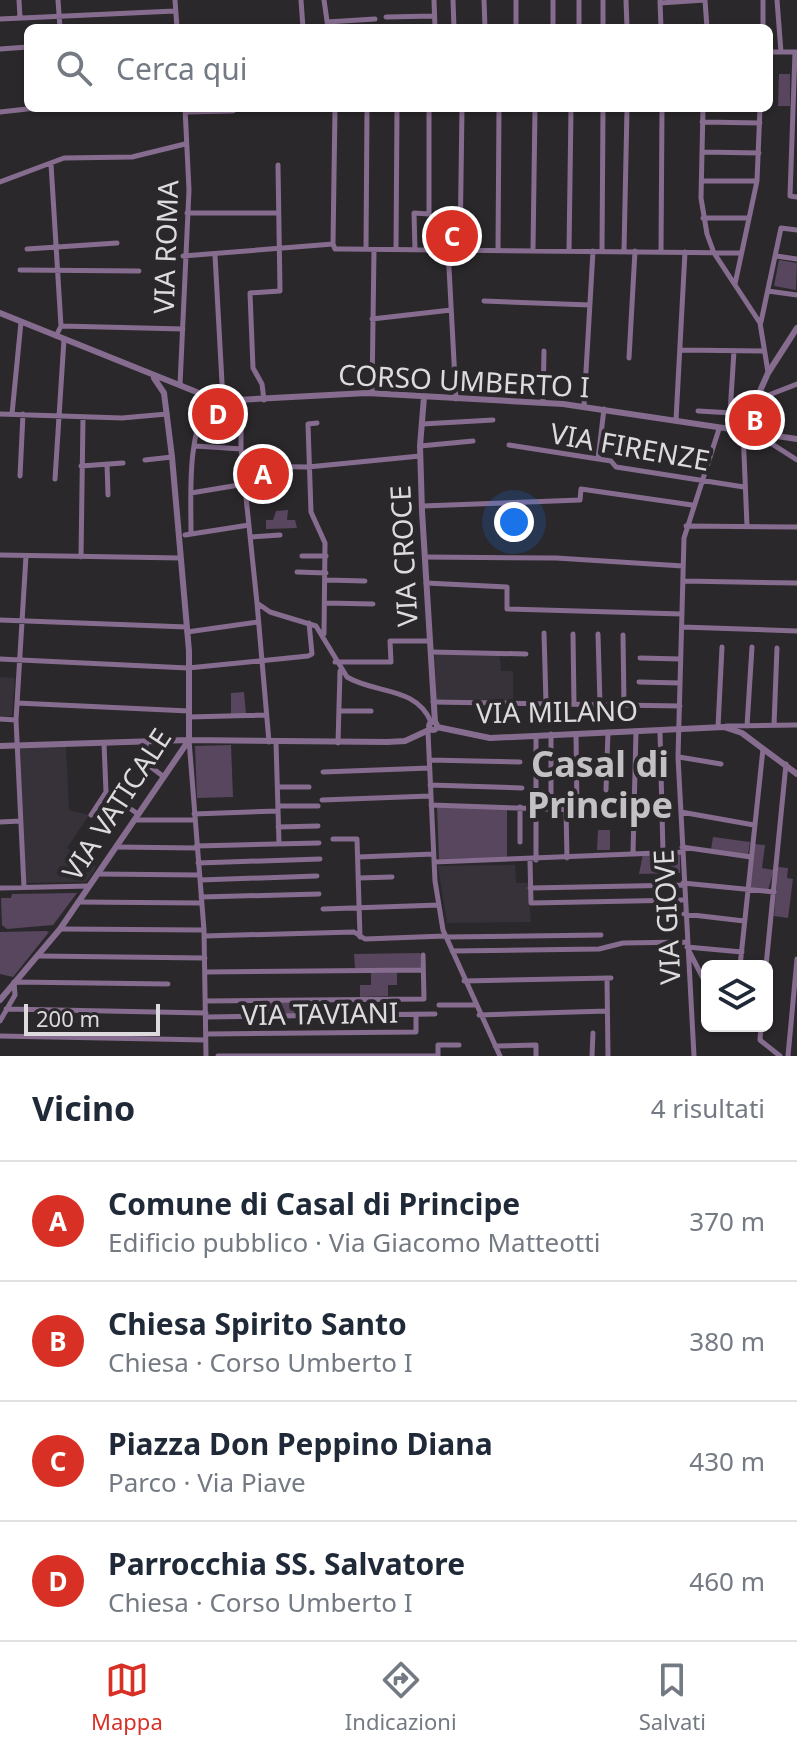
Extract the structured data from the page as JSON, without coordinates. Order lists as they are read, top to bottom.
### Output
{
  "streets": {
    "street": [
      "VIA ROMA",
      "CORSO UMBERTO I",
      "VIA FIRENZE",
      "VIA CROCE",
      "VIA MILANO",
      "VIA VATICALE",
      "VIA GIOVE",
      "VIA TAVIANI"
    ]
  },
  "crossings": [
    ["VIA ROMA", "CORSO UMBERTO I"],
    ["VIA ROMA", "VIA VATICALE"],
    ["CORSO UMBERTO I", "VIA CROCE"],
    ["CORSO UMBERTO I", "VIA VATICALE"],
    ["CORSO UMBERTO I", "VIA GIOVE"],
    ["VIA FIRENZE", "VIA GIOVE"],
    ["VIA CROCE", "VIA MILANO"],
    ["VIA MILANO", "VIA GIOVE"]
  ],
  "districts": ["Casal di Principe"],
  "scale_bar": "200 m",
  "page": {
    "search": "Cerca qui",
    "pins": [
      "C",
      "D",
      "B",
      "A"
    ],
    "scale": "200 m",
    "heading": ["Vicino", "4 risultati"],
    "list": [
      {
        "mark": "A",
        "name": "Comune di Casal di Principe",
        "note": "Edificio pubblico · Via Giacomo Matteotti",
        "value": "370 m"
      },
      {
        "mark": "B",
        "name": "Chiesa Spirito Santo",
        "note": "Chiesa · Corso Umberto I",
        "value": "380 m"
      },
      {
        "mark": "C",
        "name": "Piazza Don Peppino Diana",
        "note": "Parco · Via Piave",
        "value": "430 m"
      },
      {
        "mark": "D",
        "name": "Parrocchia SS. Salvatore",
        "note": "Chiesa · Corso Umberto I",
        "value": "460 m"
      }
    ],
    "nav": ["Mappa", "Indicazioni", "Salvati"]
  }
}
